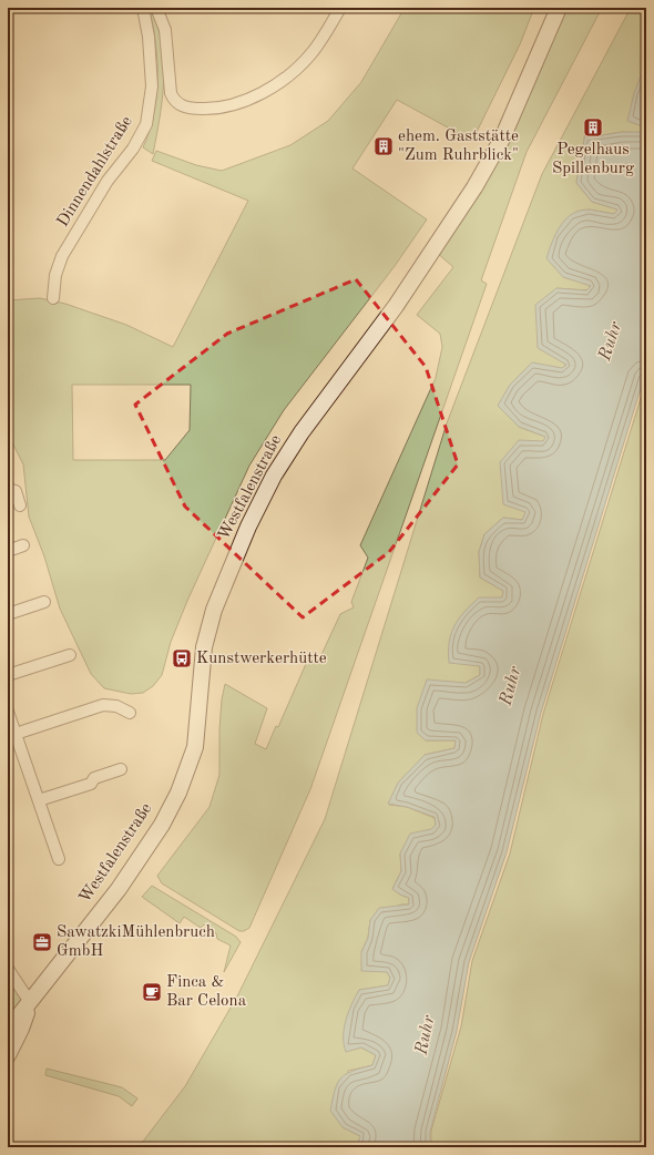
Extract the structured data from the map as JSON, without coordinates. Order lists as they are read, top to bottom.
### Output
{
  "streets": {
    "main road": ["Westfalenstraße"],
    "street": ["Dinnendahlstraße"]
  },
  "water": ["Ruhr"],
  "places": {
    "building": ["Pegelhaus Spillenburg", "ehem. Gaststätte \"Zum Ruhrblick\""],
    "bus stop": ["Kunstwerkerhütte"],
    "office": ["SawatzkiMühlenbruch GmbH"],
    "cafe": ["Finca & Bar Celona"]
  }
}
